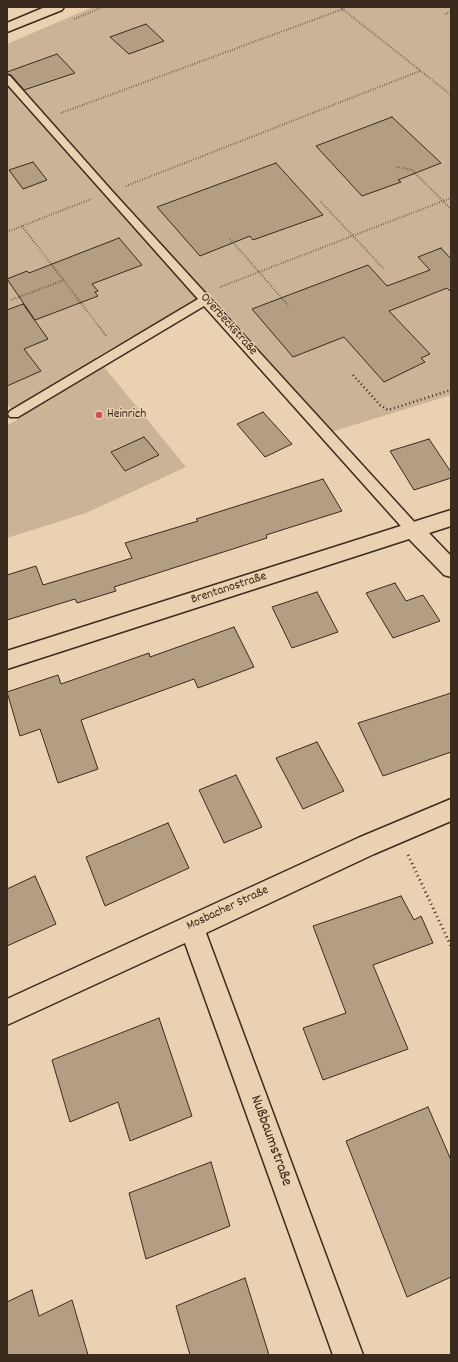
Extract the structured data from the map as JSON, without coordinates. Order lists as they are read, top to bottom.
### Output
{
  "streets": {
    "street": [
      "Overbeckstraße",
      "Brentanostraße",
      "Mosbacher Straße",
      "Nußbaumstraße"
    ]
  },
  "crossings": [
    ["Overbeckstraße", "Brentanostraße"],
    ["Mosbacher Straße", "Nußbaumstraße"]
  ],
  "places": ["Heinrich"]
}
